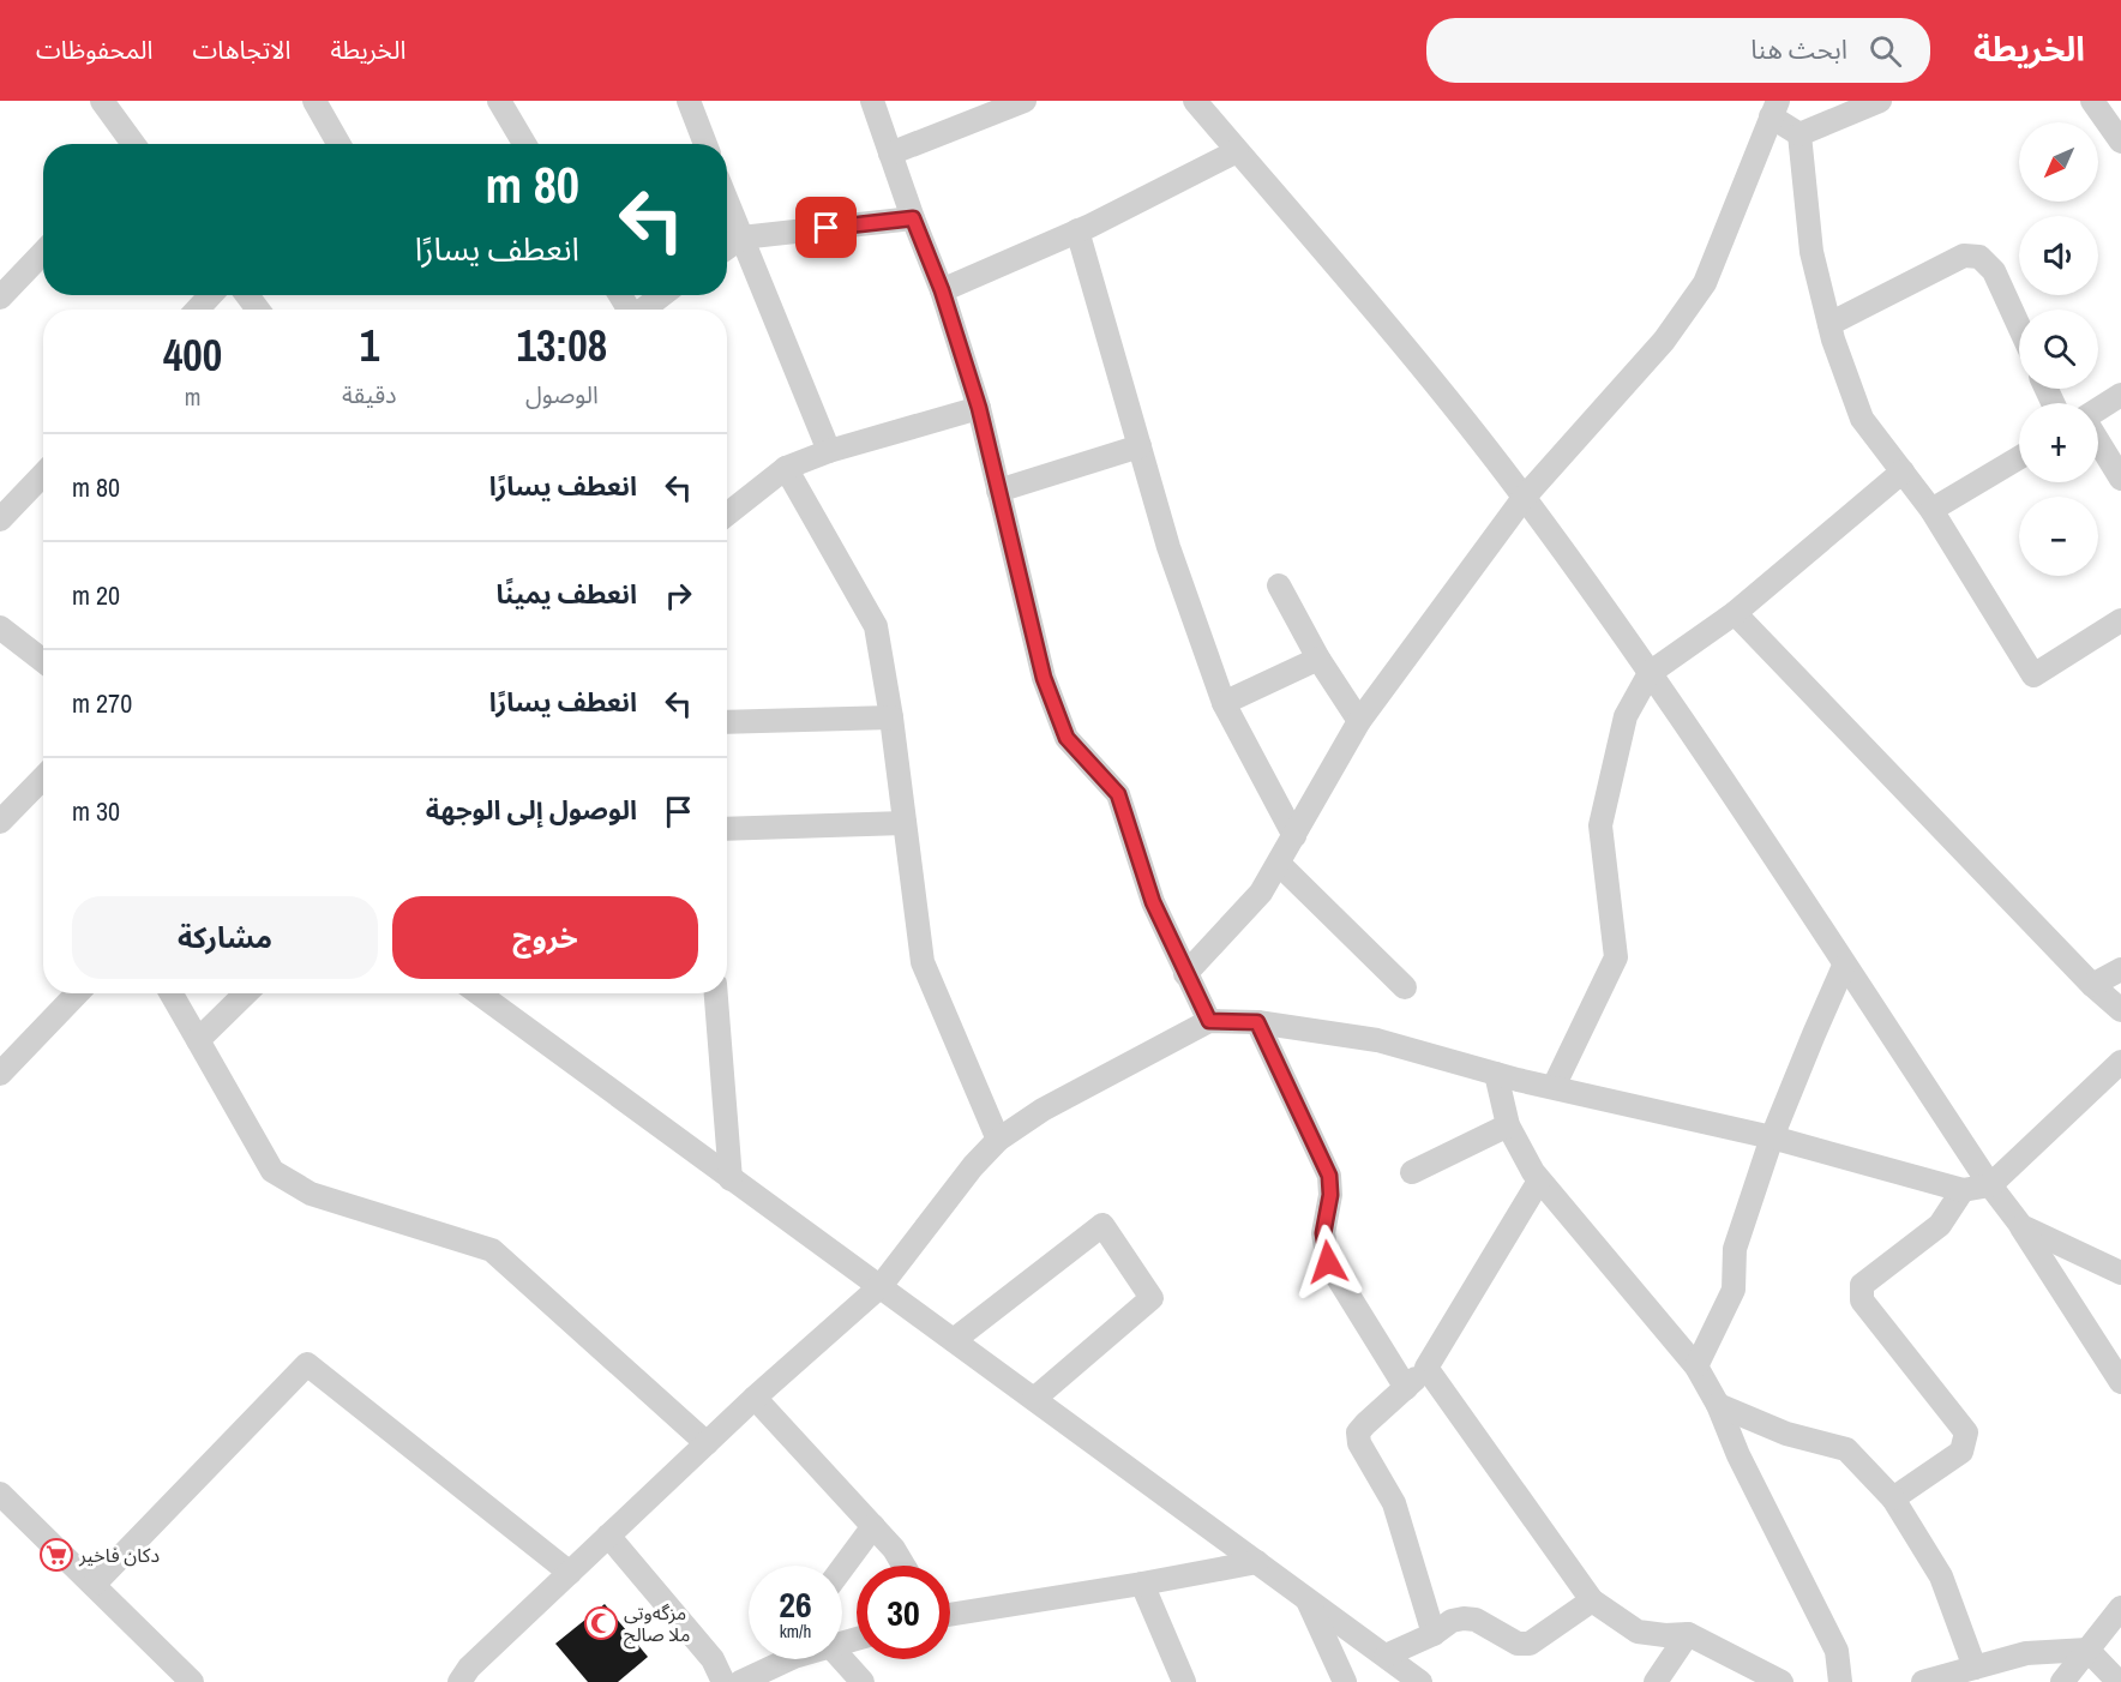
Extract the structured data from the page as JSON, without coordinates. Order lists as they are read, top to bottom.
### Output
{
  "places": {
    "supermarket": ["دكان فاخیر"],
    "mosque": ["مزگه‌وتی ملا صالح"]
  },
  "north": "bottom left",
  "page": {
    "header": "الخريطة",
    "search": "ابحث هنا",
    "nav": ["الخريطة", "الاتجاهات", "المحفوظات"],
    "map_buttons": ["+", "−"],
    "turn": ["80 m", "انعطف يسارًا"],
    "eta": [
      "13:08",
      "الوصول",
      "1",
      "دقيقة",
      "400",
      "m"
    ],
    "list": [
      {
        "name": "انعطف يسارًا",
        "value": "80 m"
      },
      {
        "name": "انعطف يمينًا",
        "value": "20 m"
      },
      {
        "name": "انعطف يسارًا",
        "value": "270 m"
      },
      {
        "name": "الوصول إلى الوجهة",
        "value": "30 m"
      }
    ],
    "buttons": ["خروج", "مشاركة"],
    "speed": "26 km/h",
    "limit": "30"
  }
}
